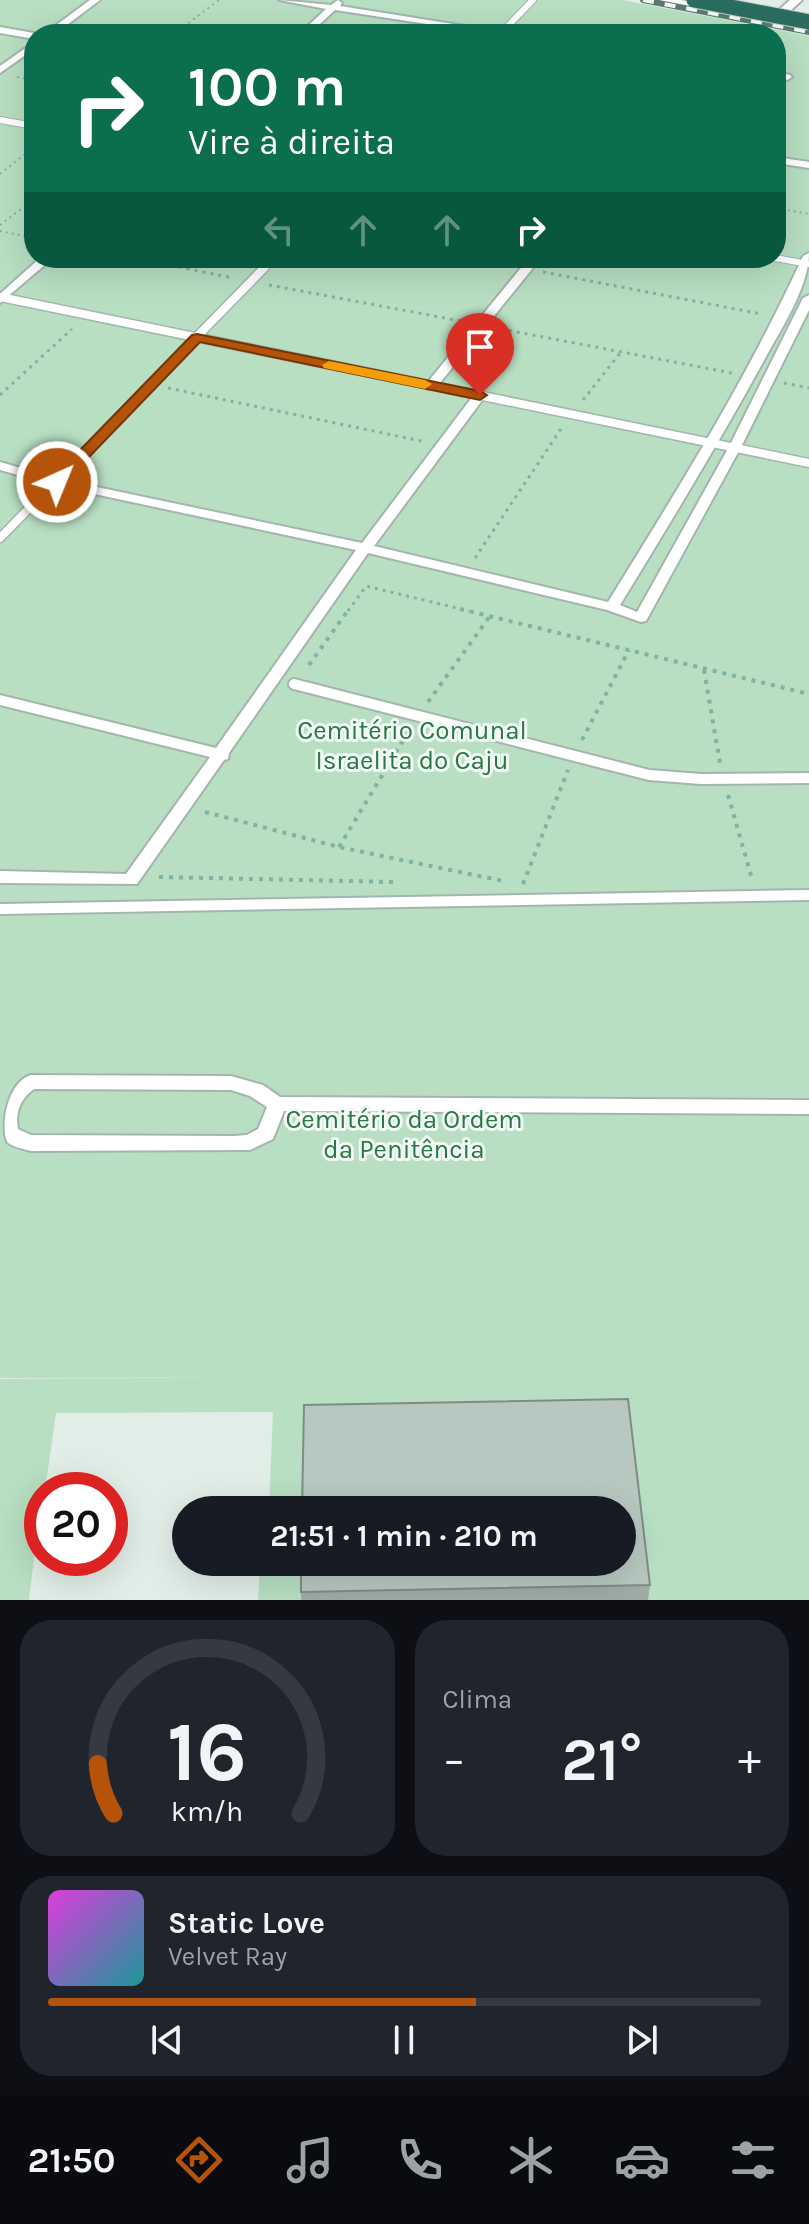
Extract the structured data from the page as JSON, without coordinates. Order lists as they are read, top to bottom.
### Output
{
  "parks": ["Cemitério Comunal Israelita do Caju", "Cemitério da Ordem da Penitência"],
  "page": {
    "turn": ["100 m", "Vire à direita"],
    "limit": "20",
    "trip": "21:51 · 1 min · 210 m",
    "tile": "Clima",
    "heat": ["−", "21°", "+"],
    "song": ["Static Love", "Velvet Ray"],
    "tabs": "21:50",
    "gauge": ["16", "km/h"]
  }
}
